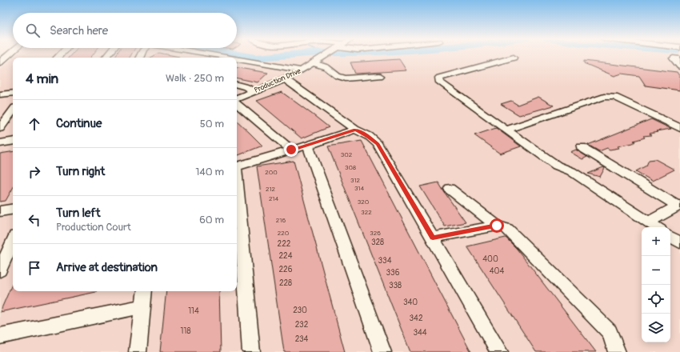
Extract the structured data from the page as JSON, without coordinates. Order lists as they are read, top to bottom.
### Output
{
  "streets": {
    "street": ["Production Drive"]
  },
  "house_numbers": [
    "302",
    "308",
    "200",
    "312",
    "314",
    "212",
    "214",
    "320",
    "322",
    "216",
    "220",
    "326",
    "328",
    "222",
    "224",
    "400",
    "334",
    "226",
    "404",
    "336",
    "228",
    "338",
    "340",
    "230",
    "114",
    "342",
    "232",
    "118",
    "344",
    "234"
  ],
  "page": {
    "search": "Search here",
    "heading": ["4 min", "Walk · 250 m"],
    "list": [
      ["Continue", "50 m"],
      ["Turn right", "140 m"],
      ["Turn left", "Production Court", "60 m"],
      "Arrive at destination"
    ],
    "map_buttons": ["+", "−"]
  }
}
